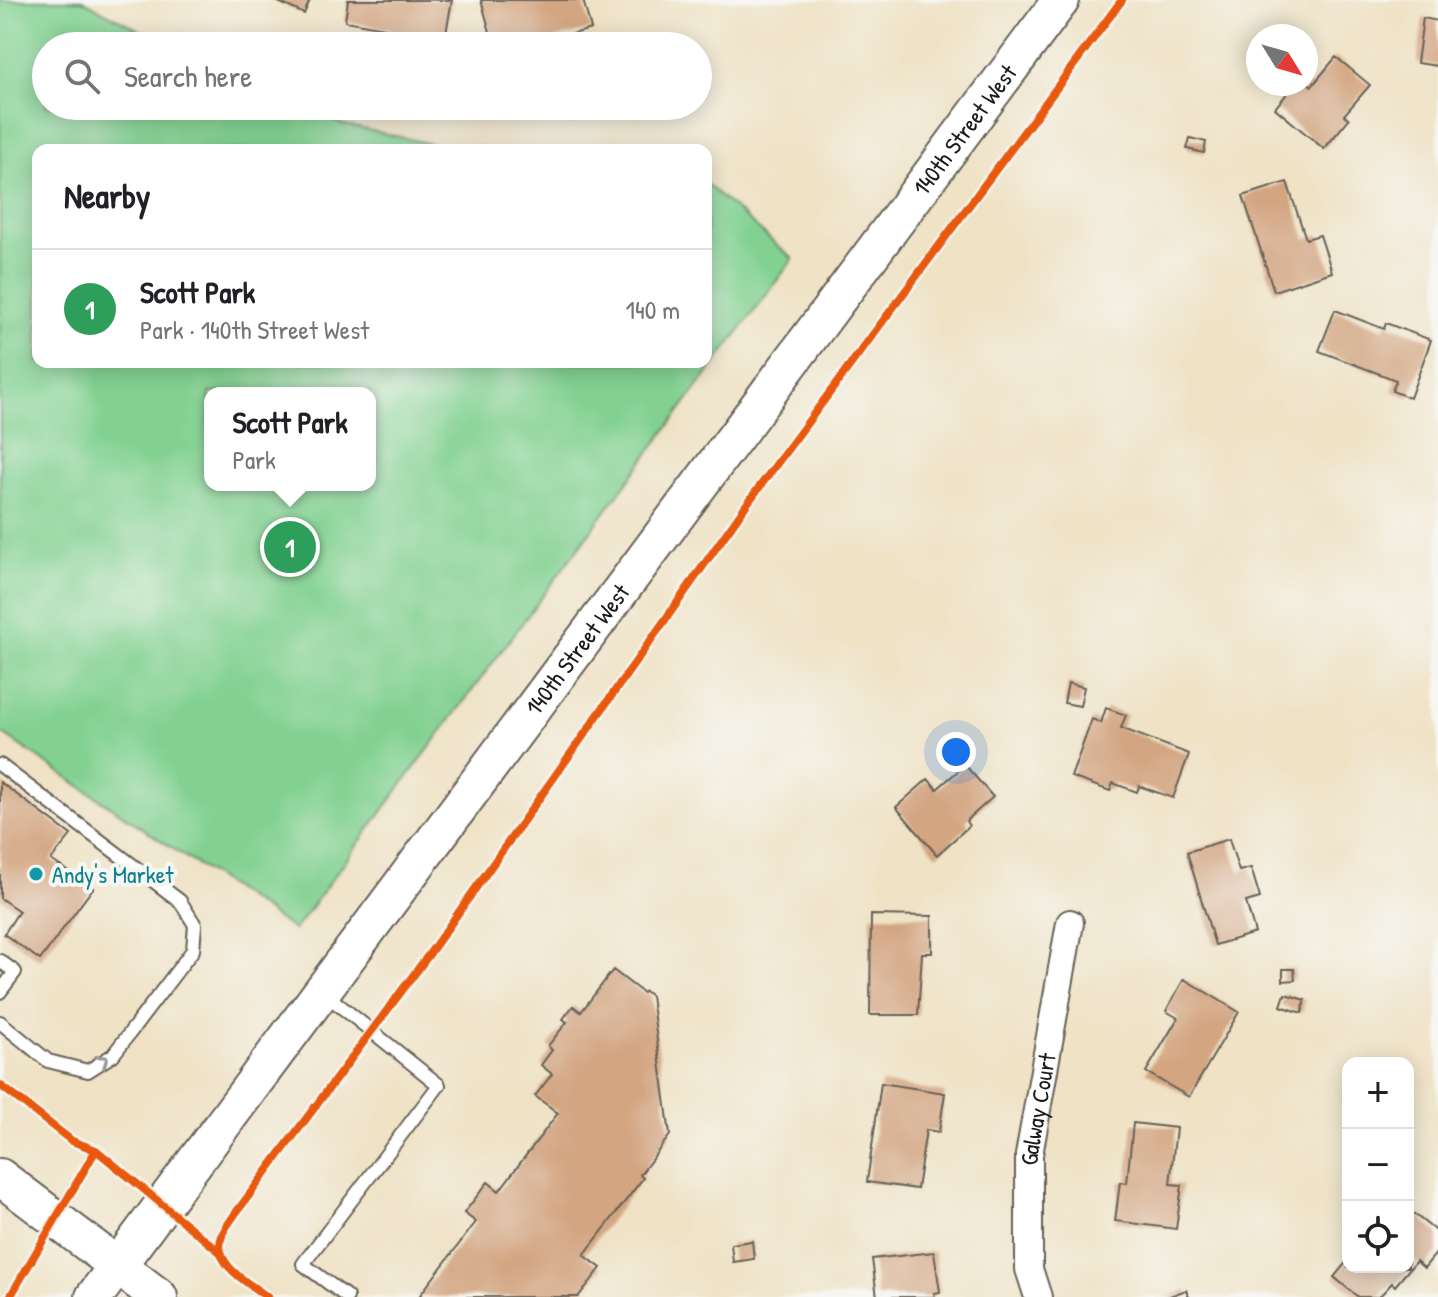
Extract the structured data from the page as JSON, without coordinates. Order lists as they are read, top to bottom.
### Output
{
  "streets": {
    "street": ["140th Street West", "Galway Court"]
  },
  "places": ["Andy's Market"],
  "north": "bottom right",
  "page": {
    "search": "Search here",
    "heading": "Nearby",
    "list": [
      {
        "mark": "1",
        "name": "Scott Park",
        "note": "Park · 140th Street West",
        "value": "140 m"
      }
    ],
    "popup": ["Scott Park", "Park"],
    "pins": "1",
    "map_buttons": ["+", "−"]
  }
}
